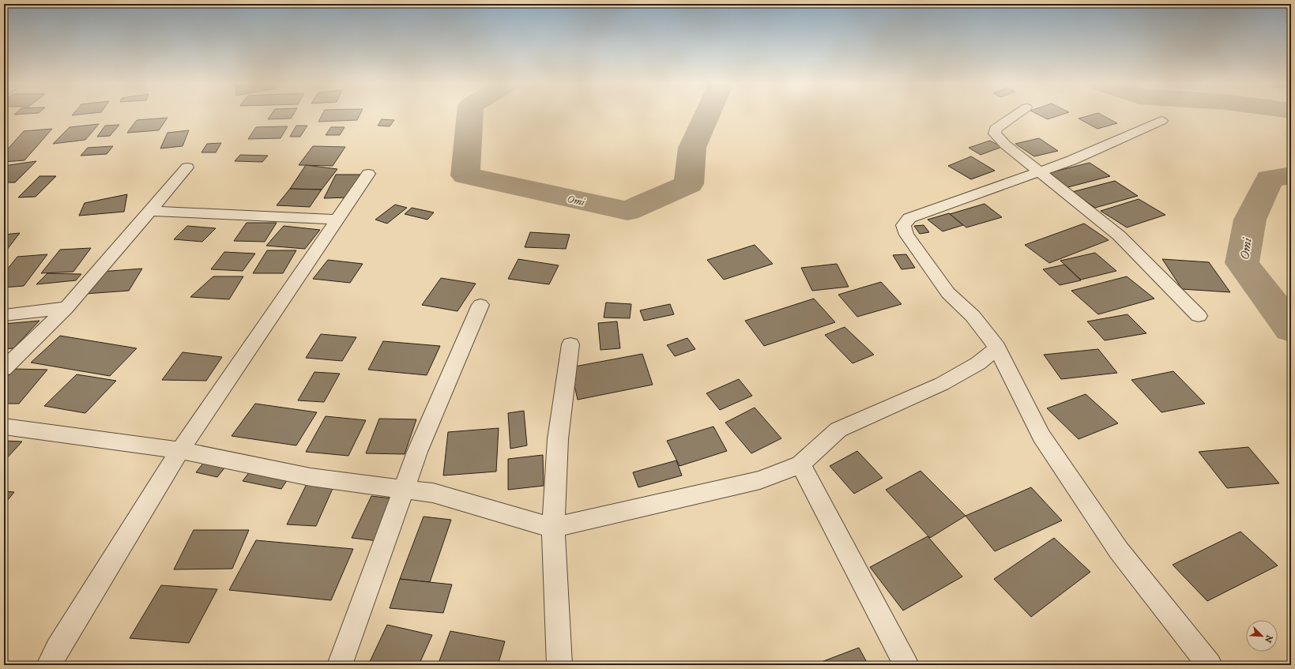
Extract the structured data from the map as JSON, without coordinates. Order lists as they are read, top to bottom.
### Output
{
  "water": ["Omi"],
  "north": "bottom right"
}
